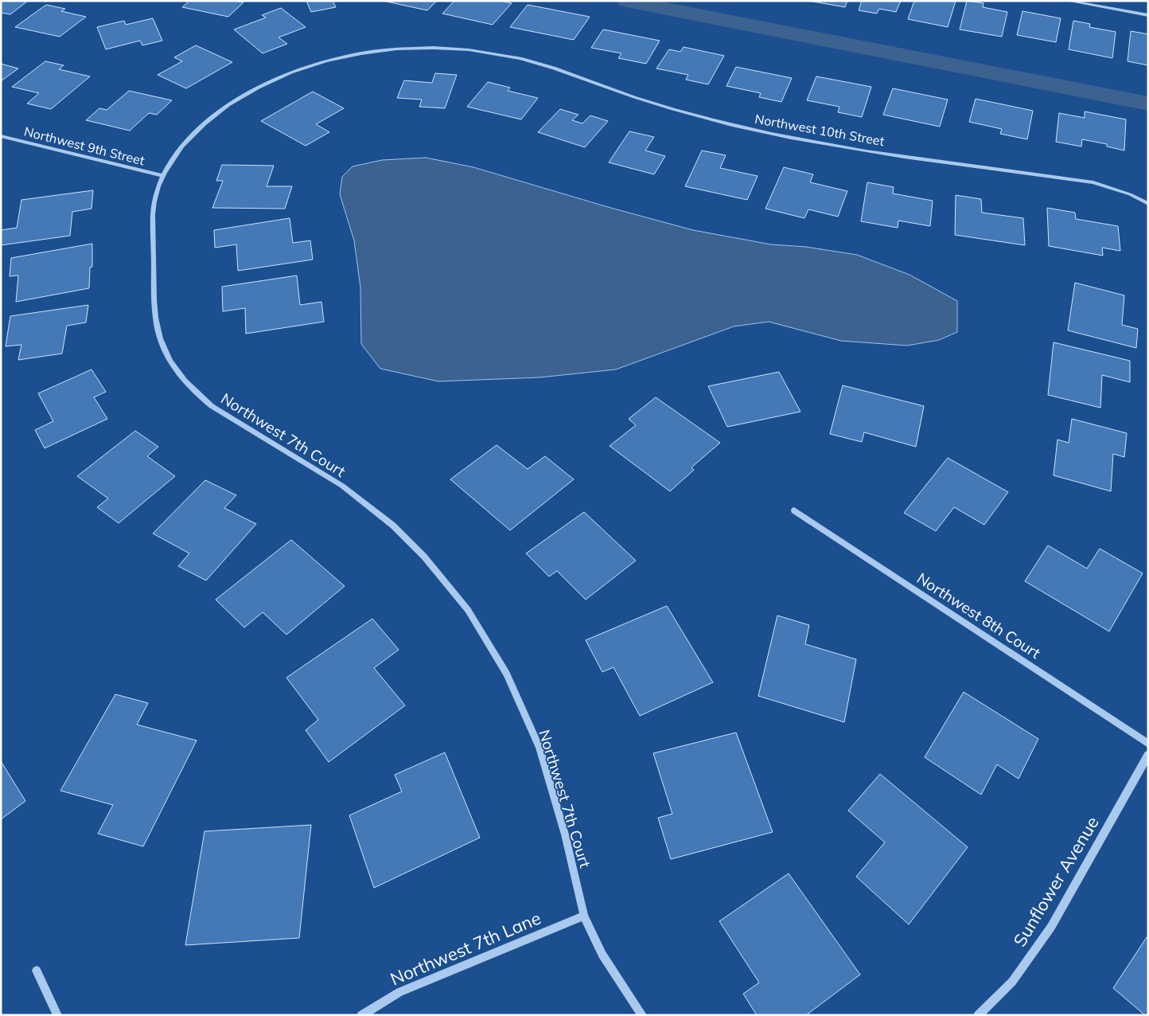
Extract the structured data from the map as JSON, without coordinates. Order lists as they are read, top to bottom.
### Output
{
  "streets": {
    "street": [
      "Northwest 10th Street",
      "Northwest 9th Street",
      "Northwest 7th Court",
      "Northwest 8th Court",
      "Sunflower Avenue",
      "Northwest 7th Lane"
    ]
  },
  "crossings": [
    ["Northwest 10th Street", "Northwest 7th Court"],
    ["Northwest 9th Street", "Northwest 7th Court"],
    ["Northwest 7th Court", "Northwest 7th Lane"]
  ]
}
